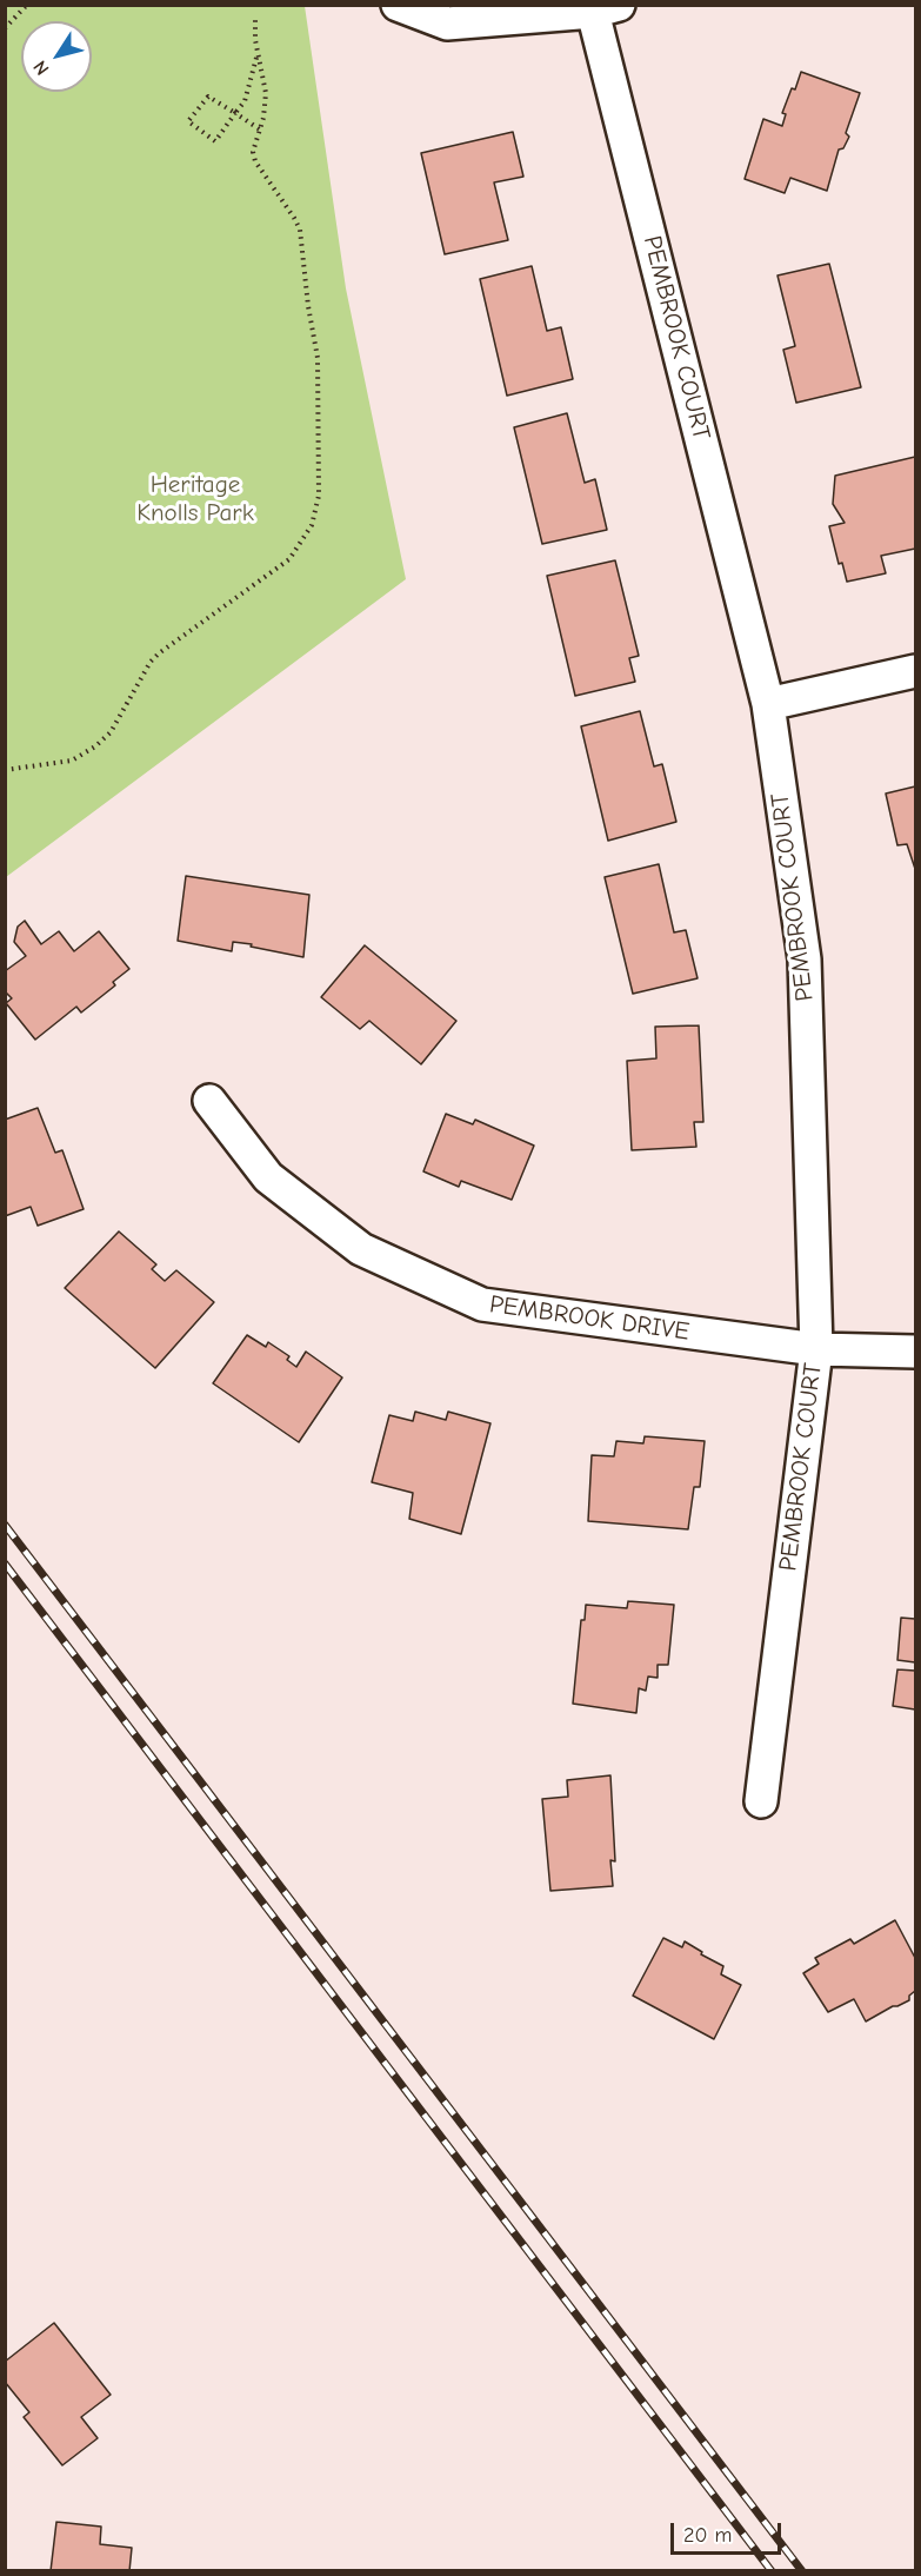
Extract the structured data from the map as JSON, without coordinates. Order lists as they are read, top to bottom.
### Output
{
  "streets": {
    "street": ["PEMBROOK COURT", "PEMBROOK DRIVE"]
  },
  "crossings": [
    ["PEMBROOK COURT", "PEMBROOK DRIVE"]
  ],
  "parks": ["Heritage Knolls Park"],
  "scale_bar": "20 m",
  "north": "bottom left"
}
